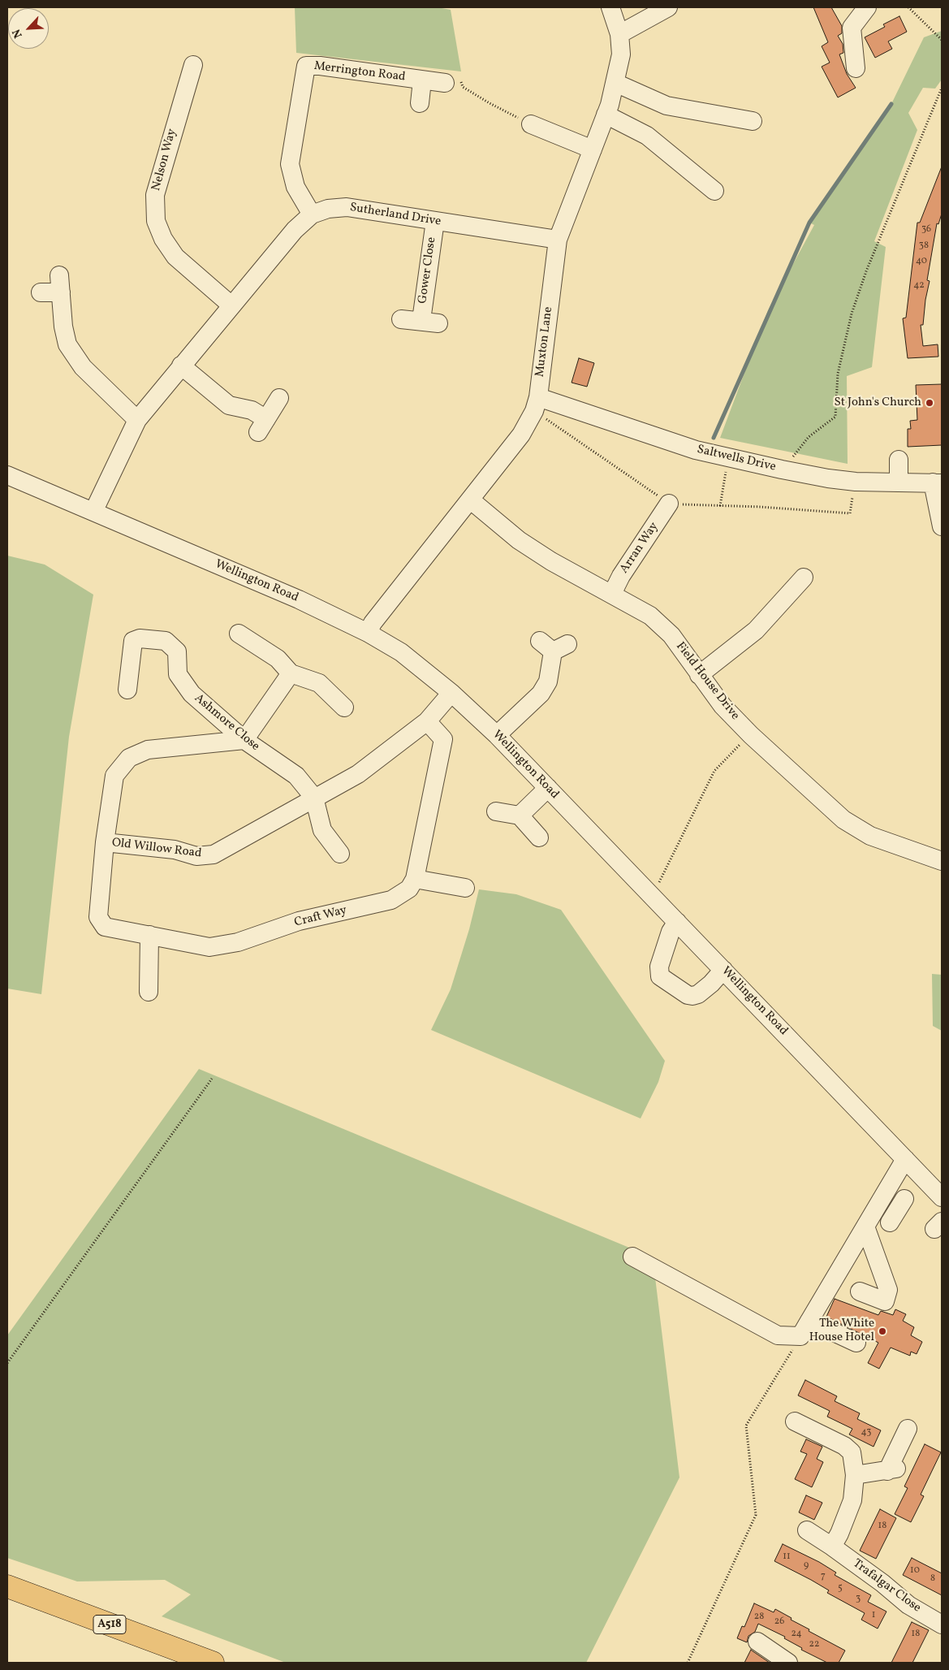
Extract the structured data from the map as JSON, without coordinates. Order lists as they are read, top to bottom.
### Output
{
  "streets": {
    "highway": ["A518"],
    "street": [
      "Merrington Road",
      "Nelson Way",
      "Sutherland Drive",
      "Gower Close",
      "Muxton Lane",
      "Saltwells Drive",
      "Arran Way",
      "Wellington Road",
      "Field House Drive",
      "Ashmore Close",
      "Old Willow Road",
      "Craft Way",
      "Trafalgar Close"
    ]
  },
  "crossings": [
    ["Merrington Road", "Sutherland Drive"],
    ["Nelson Way", "Sutherland Drive"],
    ["Sutherland Drive", "Gower Close"],
    ["Sutherland Drive", "Muxton Lane"],
    ["Sutherland Drive", "Wellington Road"],
    ["Muxton Lane", "Saltwells Drive"],
    ["Muxton Lane", "Wellington Road"],
    ["Muxton Lane", "Field House Drive"],
    ["Arran Way", "Field House Drive"],
    ["Ashmore Close", "Old Willow Road"],
    ["Old Willow Road", "Craft Way"]
  ],
  "places": ["St John's Church", "The White House Hotel"],
  "house_numbers": [
    "36",
    "38",
    "40",
    "42",
    "43",
    "18",
    "11",
    "9",
    "10",
    "7",
    "8",
    "5",
    "3",
    "1",
    "28",
    "26",
    "24",
    "18",
    "22"
  ],
  "north": "bottom left"
}
